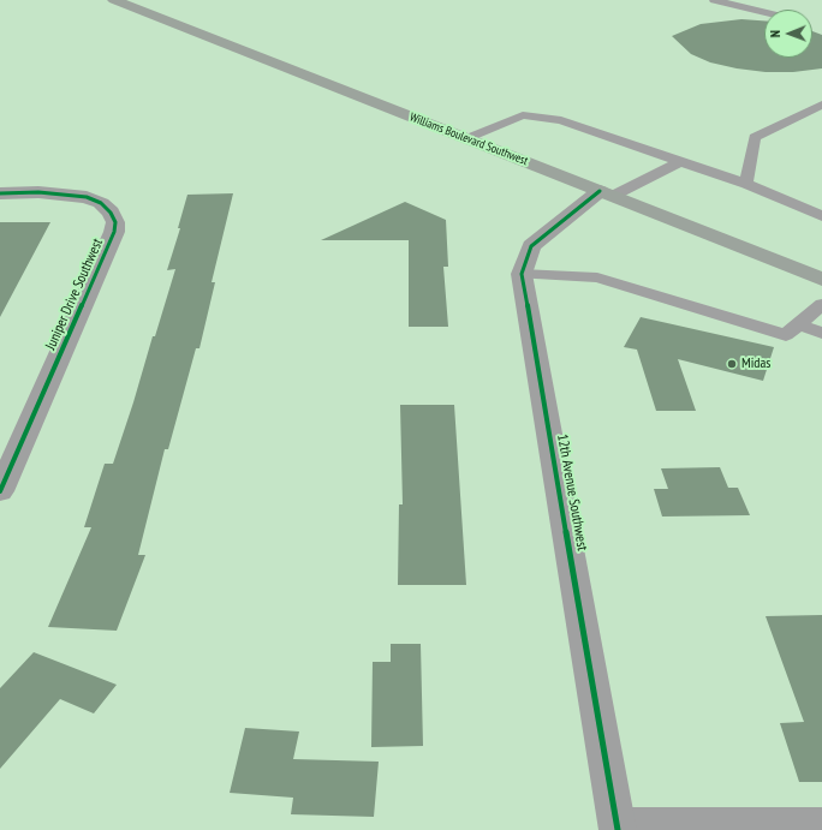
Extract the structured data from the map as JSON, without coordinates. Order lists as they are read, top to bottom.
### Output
{
  "streets": {
    "main road": ["Williams Boulevard Southwest"],
    "street": ["Juniper Drive Southwest", "12th Avenue Southwest"]
  },
  "crossings": [
    ["Williams Boulevard Southwest", "12th Avenue Southwest"]
  ],
  "places": ["Midas"],
  "north": "left"
}
